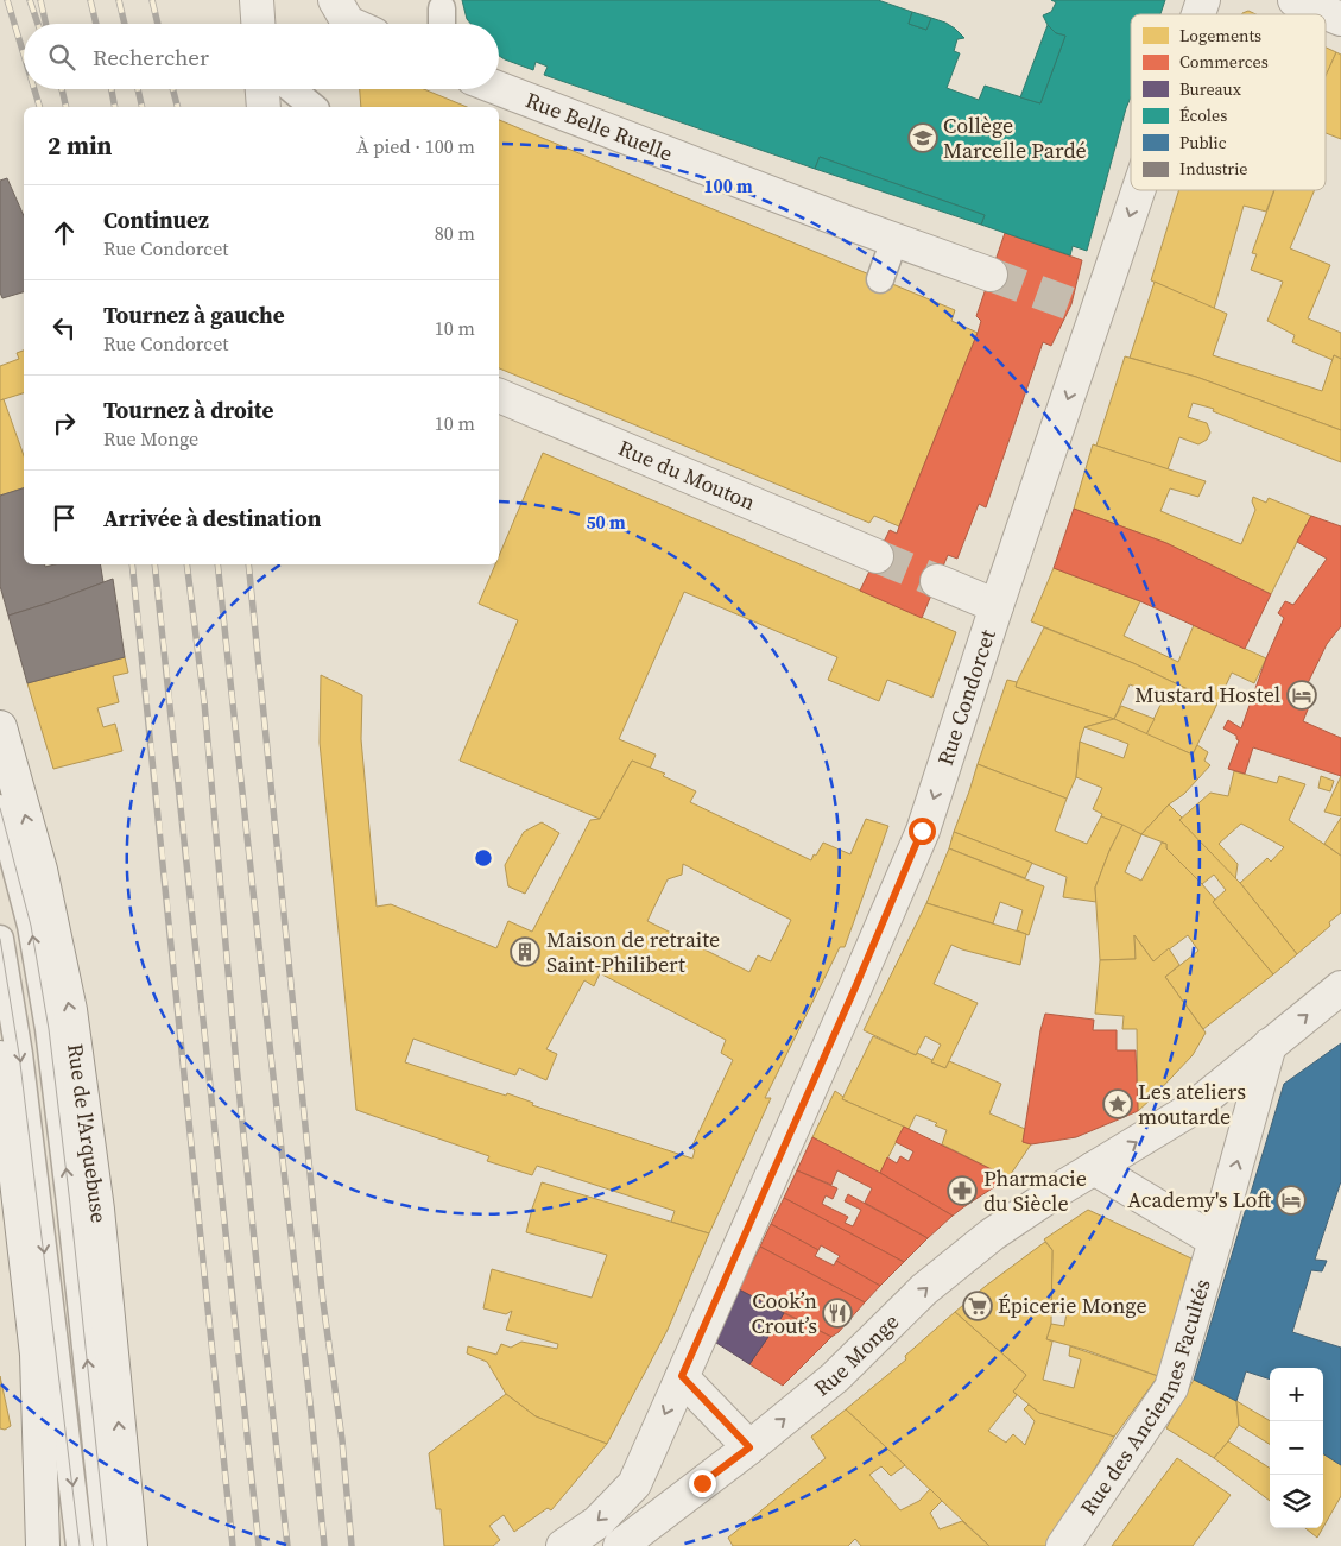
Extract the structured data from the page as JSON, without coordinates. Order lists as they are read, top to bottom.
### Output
{
  "streets": {
    "street": [
      "Rue Belle Ruelle",
      "Rue du Mouton",
      "Rue Condorcet",
      "Rue de l'Arquebuse",
      "Rue Monge",
      "Rue des Anciennes Facultés"
    ]
  },
  "one_way": ["Rue Condorcet", "Rue Monge"],
  "places": {
    "school or university": ["Collège Marcelle Pardé"],
    "hotel": ["Mustard Hostel", "Academy's Loft"],
    "building": ["Maison de retraite Saint-Philibert"],
    "place": ["Les ateliers moutarde"],
    "pharmacy": ["Pharmacie du Siècle"],
    "supermarket": ["Épicerie Monge"],
    "restaurant": ["Cook’n Crout’s"]
  },
  "legend": [
    "Logements",
    "Commerces",
    "Bureaux",
    "Écoles",
    "Public",
    "Industrie"
  ],
  "page": {
    "search": "Rechercher",
    "heading": ["2 min", "À pied · 100 m"],
    "list": [
      ["Continuez", "Rue Condorcet", "80 m"],
      ["Tournez à gauche", "Rue Condorcet", "10 m"],
      ["Tournez à droite", "Rue Monge", "10 m"],
      "Arrivée à destination"
    ],
    "map_buttons": ["+", "−"]
  },
  "rings": ["100 m", "50 m"]
}
